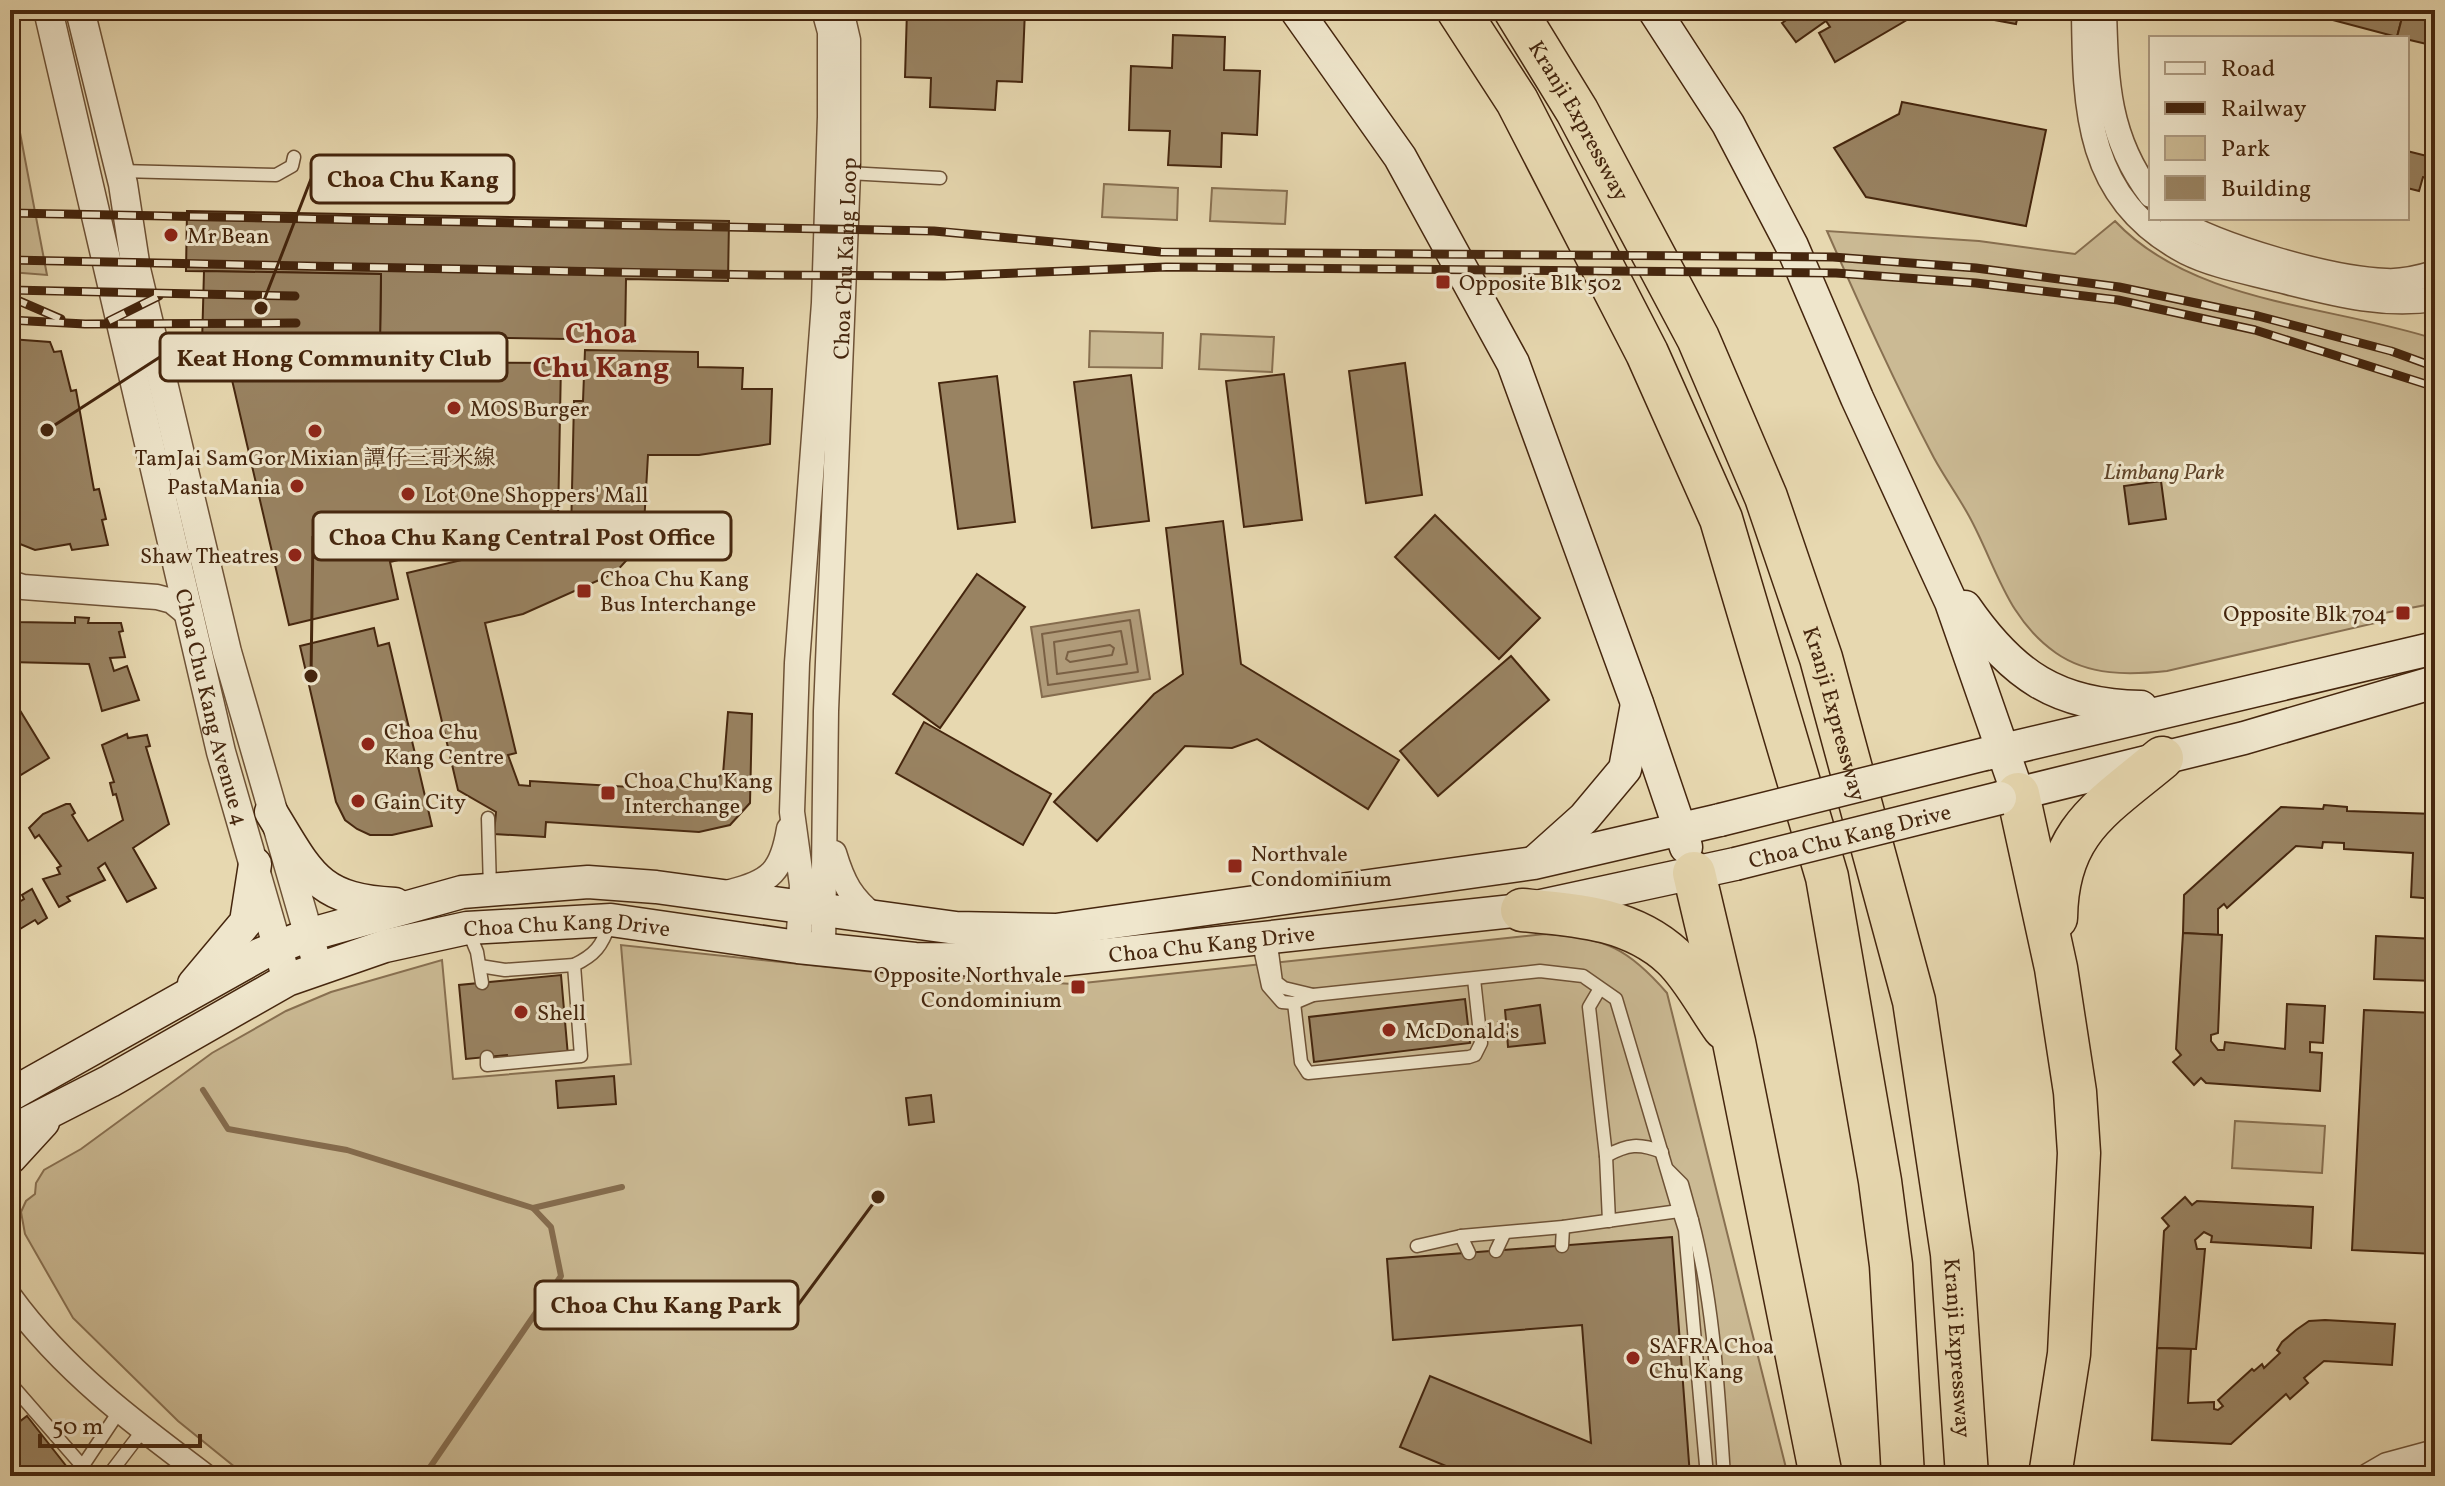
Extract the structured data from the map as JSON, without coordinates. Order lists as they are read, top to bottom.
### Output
{
  "streets": {
    "highway": ["Kranji Expressway"],
    "main road": ["Choa Chu Kang Drive"],
    "street": ["Choa Chu Kang Loop", "Choa Chu Kang Avenue 4"]
  },
  "crossings": [
    ["Choa Chu Kang Loop", "Choa Chu Kang Drive"],
    ["Choa Chu Kang Avenue 4", "Choa Chu Kang Drive"]
  ],
  "districts": ["Choa Chu Kang"],
  "parks": ["Limbang Park"],
  "places": {
    "other": [
      "Mr Bean",
      "Choa Chu Kang",
      "MOS Burger",
      "Keat Hong Community Club",
      "TamJai SamGor Mixian 譚仔三哥米線",
      "PastaMania",
      "Lot One Shoppers' Mall",
      "Shaw Theatres",
      "Choa Chu Kang Central Post Office",
      "Choa Chu Kang Centre",
      "Gain City",
      "Shell",
      "McDonald's",
      "Choa Chu Kang Park",
      "SAFRA Choa Chu Kang"
    ],
    "transit": [
      "Opposite Blk 502",
      "Choa Chu Kang Bus Interchange",
      "Opposite Blk 704",
      "Choa Chu Kang Interchange",
      "Northvale Condominium",
      "Opposite Northvale Condominium"
    ]
  },
  "legend": [
    "Road",
    "Railway",
    "Park",
    "Building"
  ],
  "scale_bar": "50 m"
}
